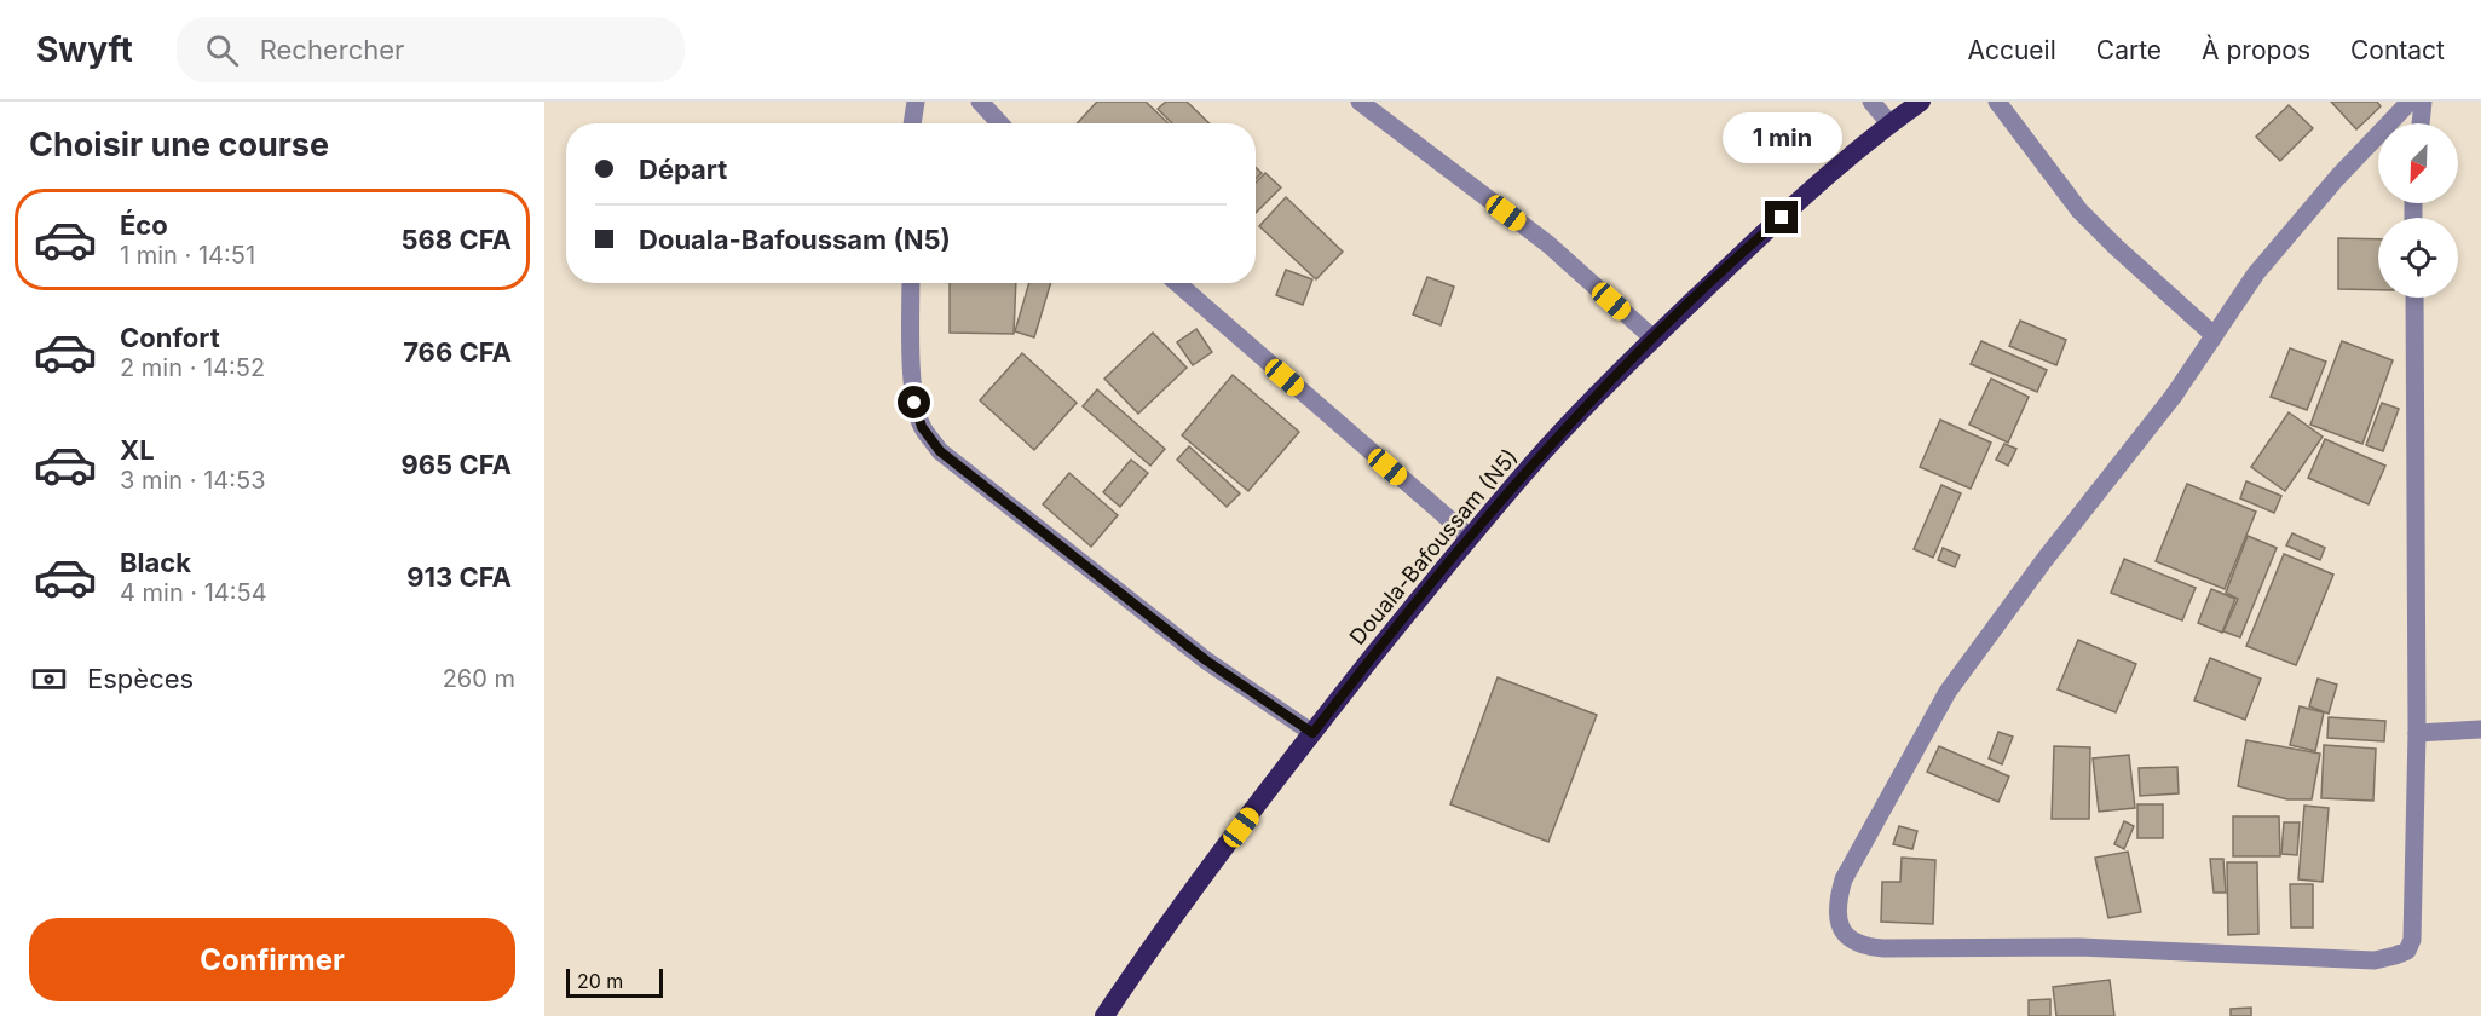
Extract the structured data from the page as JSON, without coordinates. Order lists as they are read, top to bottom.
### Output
{
  "streets": {
    "highway": ["Douala-Bafoussam (N5)"]
  },
  "scale_bar": "20 m",
  "north": "bottom left",
  "page": {
    "header": "Swyft",
    "search": "Rechercher",
    "nav": [
      "Accueil",
      "Carte",
      "À propos",
      "Contact"
    ],
    "heading": "Choisir une course",
    "bubble": "1 min",
    "banner": ["Départ", "Douala-Bafoussam (N5)"],
    "list": [
      {
        "name": "Éco",
        "note": "1 min · 14:51",
        "value": "568 CFA"
      },
      {
        "name": "Confort",
        "note": "2 min · 14:52",
        "value": "766 CFA"
      },
      {
        "name": "XL",
        "note": "3 min · 14:53",
        "value": "965 CFA"
      },
      {
        "name": "Black",
        "note": "4 min · 14:54",
        "value": "913 CFA"
      }
    ],
    "pay": ["Espèces", "260 m"],
    "buttons": "Confirmer",
    "scale": "20 m"
  }
}
